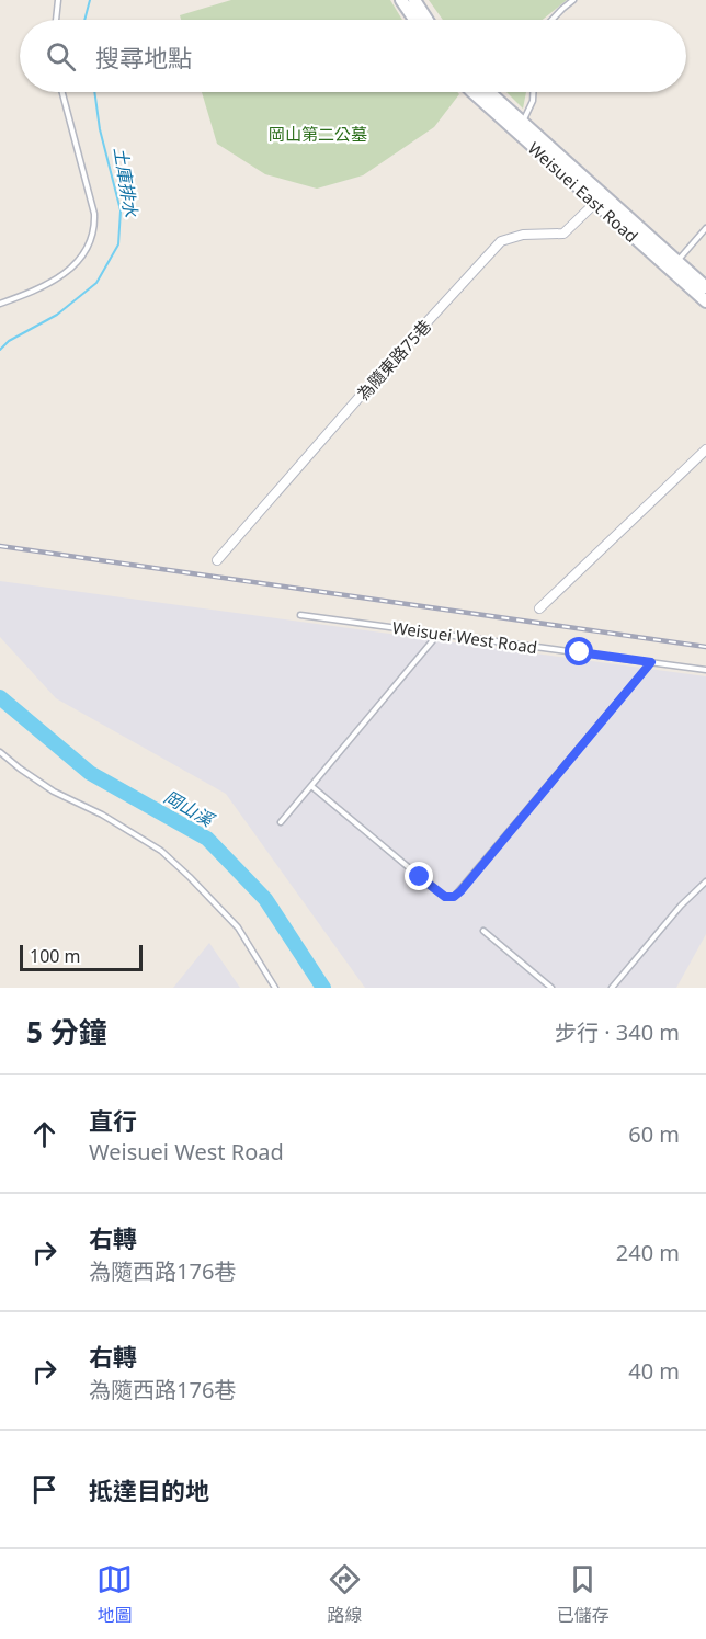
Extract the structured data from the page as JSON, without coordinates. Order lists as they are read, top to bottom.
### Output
{
  "streets": {
    "street": ["Weisuei East Road", "為隨東路75巷"],
    "lane": ["Weisuei West Road"]
  },
  "crossings": [
    ["Weisuei East Road", "為隨東路75巷"]
  ],
  "water": ["土庫排水", "岡山溪"],
  "parks": ["岡山第二公墓"],
  "scale_bar": "100 m",
  "page": {
    "search": "搜尋地點",
    "scale": "100 m",
    "heading": ["5 分鐘", "步行 · 340 m"],
    "list": [
      ["直行", "Weisuei West Road", "60 m"],
      ["右轉", "為隨西路176巷", "240 m"],
      ["右轉", "為隨西路176巷", "40 m"],
      "抵達目的地"
    ],
    "nav": ["地圖", "路線", "已儲存"]
  }
}
